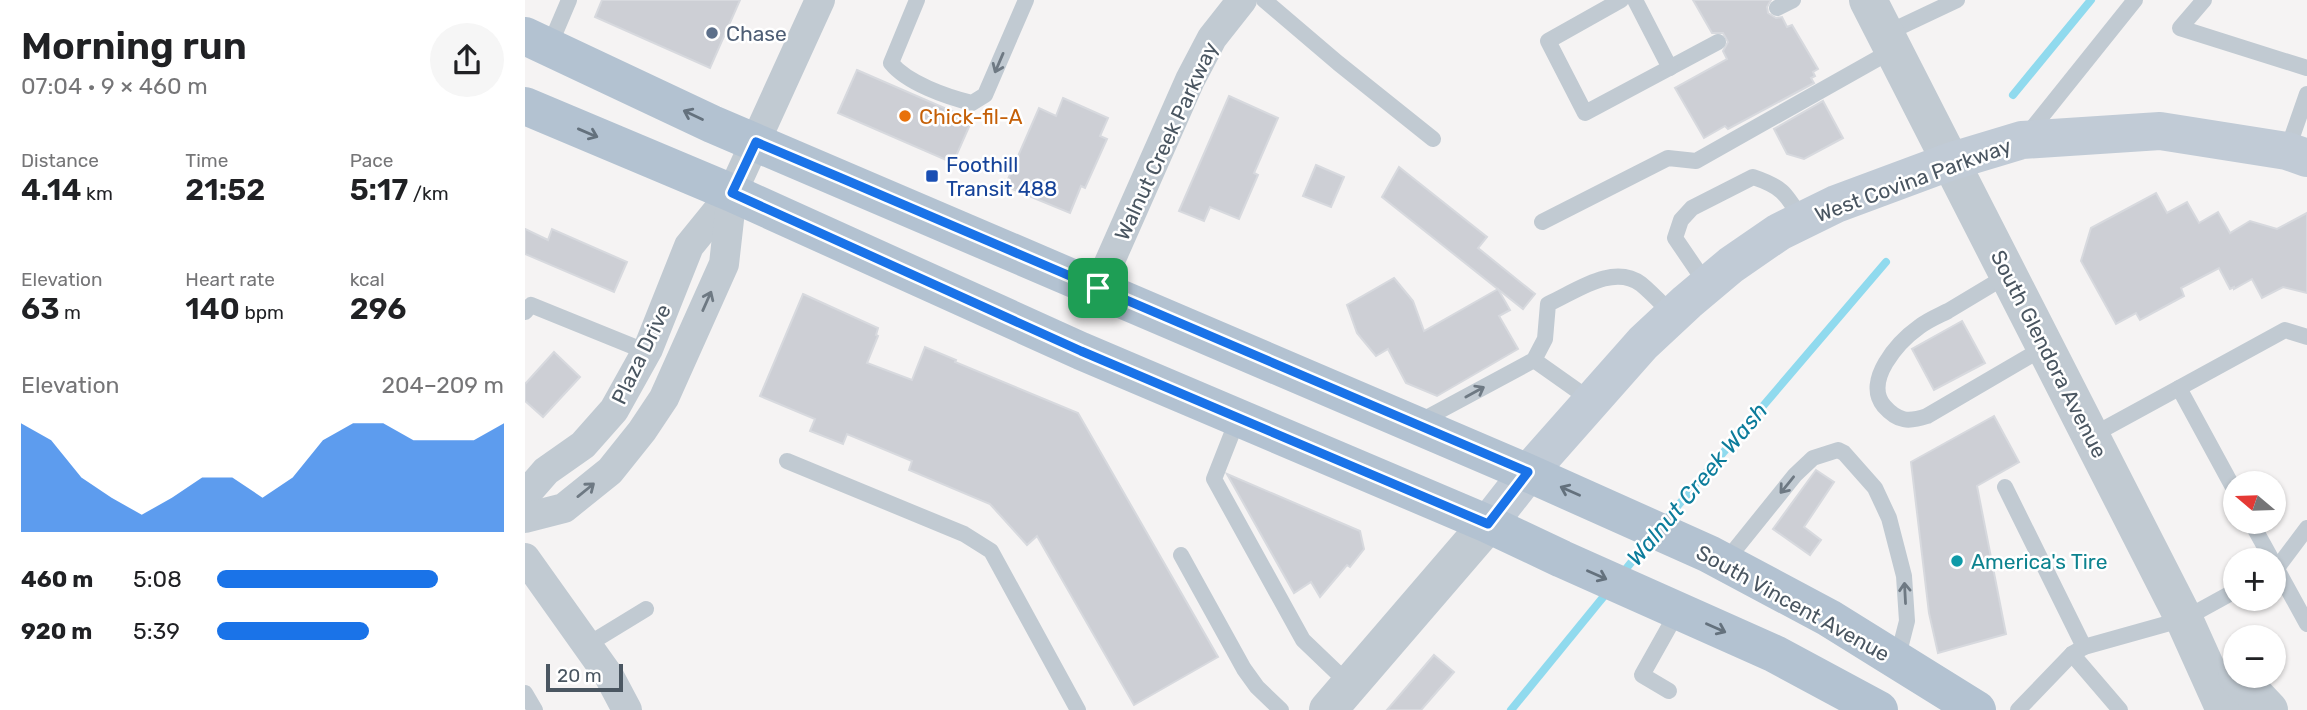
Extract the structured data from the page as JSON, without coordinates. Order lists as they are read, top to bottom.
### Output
{
  "streets": {
    "main road": ["West Covina Parkway", "South Vincent Avenue"],
    "street": ["Walnut Creek Parkway", "Plaza Drive", "South Glendora Avenue"]
  },
  "crossings": [
    ["Walnut Creek Parkway", "South Vincent Avenue"],
    ["West Covina Parkway", "South Glendora Avenue"],
    ["West Covina Parkway", "South Vincent Avenue"]
  ],
  "water": ["Walnut Creek Wash"],
  "places": {
    "other": ["Chase", "Chick-fil-A", "America's Tire"],
    "transit": ["Foothill Transit 488"]
  },
  "scale_bar": "20 m",
  "north": "left",
  "page": {
    "heading": ["Morning run", "07:04 · 9 × 460 m"],
    "stats": [
      ["Distance", "4.14 km"],
      ["Time", "21:52"],
      ["Pace", "5:17 /km"],
      ["Elevation", "63 m"],
      ["Heart rate", "140 bpm"],
      ["kcal", "296"]
    ],
    "chart": ["Elevation", "204–209 m"],
    "map_buttons": ["+", "−"],
    "list": [
      {
        "name": "460 m",
        "note": "5:08"
      },
      {
        "name": "920 m",
        "note": "5:39"
      }
    ],
    "scale": "20 m"
  }
}
